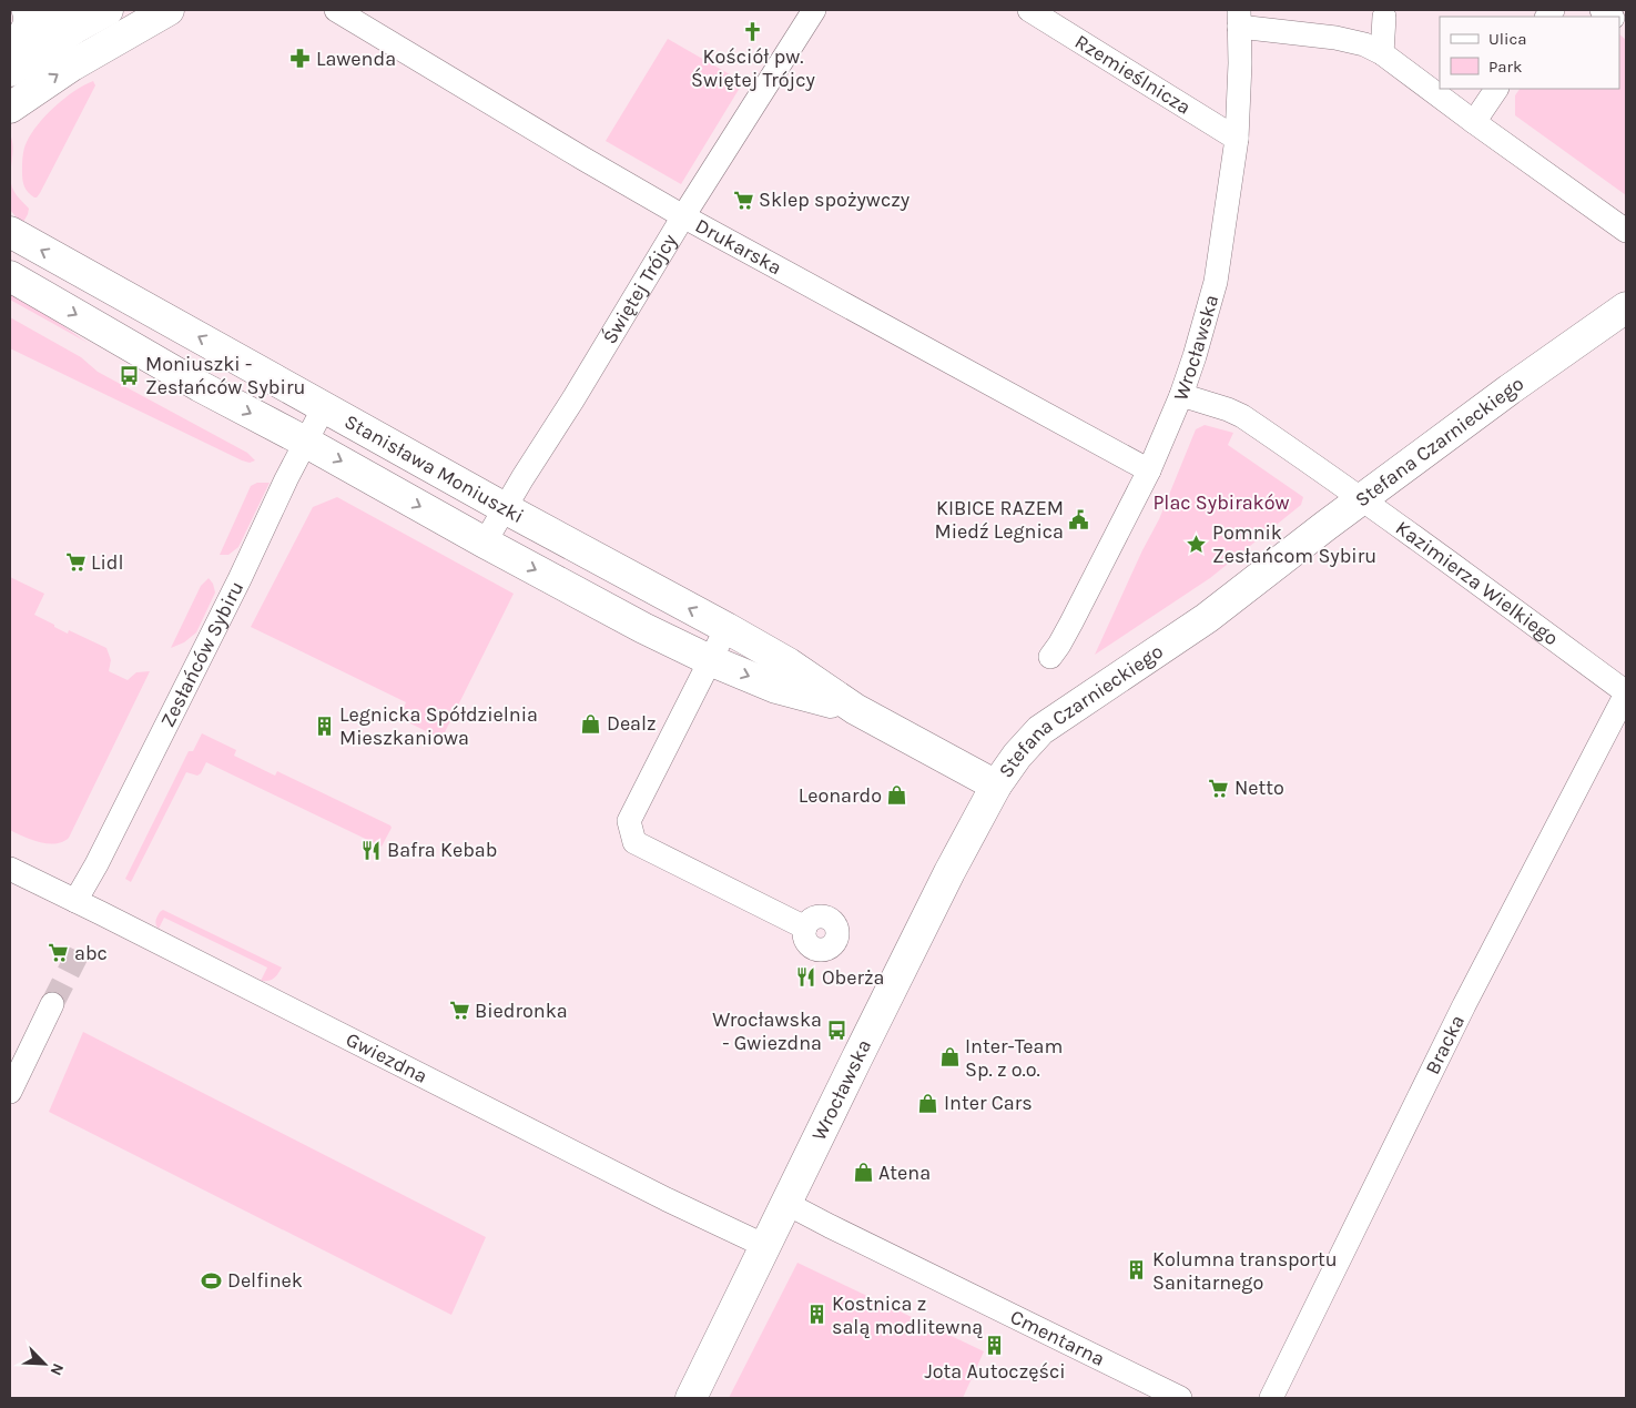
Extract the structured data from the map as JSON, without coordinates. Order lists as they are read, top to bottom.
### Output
{
  "streets": {
    "street": [
      "Rzemieślnicza",
      "Drukarska",
      "Świętej Trójcy",
      "Wrocławska",
      "Stefana Czarnieckiego",
      "Stanisława Moniuszki",
      "Kazimierza Wielkiego",
      "Zesłańców Sybiru",
      "Bracka",
      "Gwiezdna",
      "Cmentarna"
    ]
  },
  "crossings": [
    ["Rzemieślnicza", "Wrocławska"],
    ["Drukarska", "Świętej Trójcy"],
    ["Drukarska", "Wrocławska"],
    ["Świętej Trójcy", "Stanisława Moniuszki"],
    ["Wrocławska", "Stefana Czarnieckiego"],
    ["Wrocławska", "Stanisława Moniuszki"],
    ["Wrocławska", "Kazimierza Wielkiego"],
    ["Wrocławska", "Gwiezdna"],
    ["Wrocławska", "Cmentarna"],
    ["Stefana Czarnieckiego", "Stanisława Moniuszki"],
    ["Stefana Czarnieckiego", "Kazimierza Wielkiego"],
    ["Stanisława Moniuszki", "Zesłańców Sybiru"],
    ["Kazimierza Wielkiego", "Bracka"],
    ["Zesłańców Sybiru", "Gwiezdna"]
  ],
  "parks": ["Plac Sybiraków"],
  "places": {
    "church": ["Kościół pw. Świętej Trójcy"],
    "pharmacy": ["Lawenda"],
    "supermarket": [
      "Sklep spożywczy",
      "Lidl",
      "Netto",
      "abc",
      "Biedronka"
    ],
    "bus stop": ["Moniuszki - Zesłańców Sybiru", "Wrocławska - Gwiezdna"],
    "public building": ["KIBICE RAZEM Miedź Legnica"],
    "place": ["Pomnik Zesłańcom Sybiru"],
    "shop": [
      "Dealz",
      "Leonardo",
      "Inter-Team Sp. z o.o.",
      "Inter Cars",
      "Atena"
    ],
    "building": [
      "Legnicka Spółdzielnia Mieszkaniowa",
      "Kolumna transportu Sanitarnego",
      "Kostnica z salą modlitewną",
      "Jota Autoczęści"
    ],
    "restaurant": ["Bafra Kebab", "Oberża"],
    "sports": ["Delfinek"]
  },
  "legend": ["Ulica", "Park"],
  "north": "bottom right"
}
